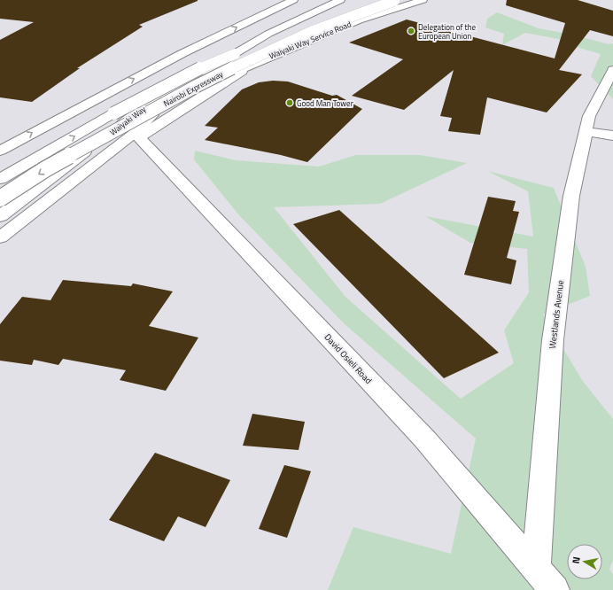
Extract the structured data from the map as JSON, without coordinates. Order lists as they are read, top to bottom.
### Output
{
  "streets": {
    "main road": [
      "Waiyaki Way Service Road",
      "Nairobi Expressway",
      "Waiyaki Way",
      "Westlands Avenue",
      "David Osieli Road"
    ]
  },
  "crossings": [
    ["Waiyaki Way Service Road", "Waiyaki Way"],
    ["Westlands Avenue", "David Osieli Road"]
  ],
  "places": ["Delegation of the European Union", "Good Man Tower"],
  "north": "left"
}
